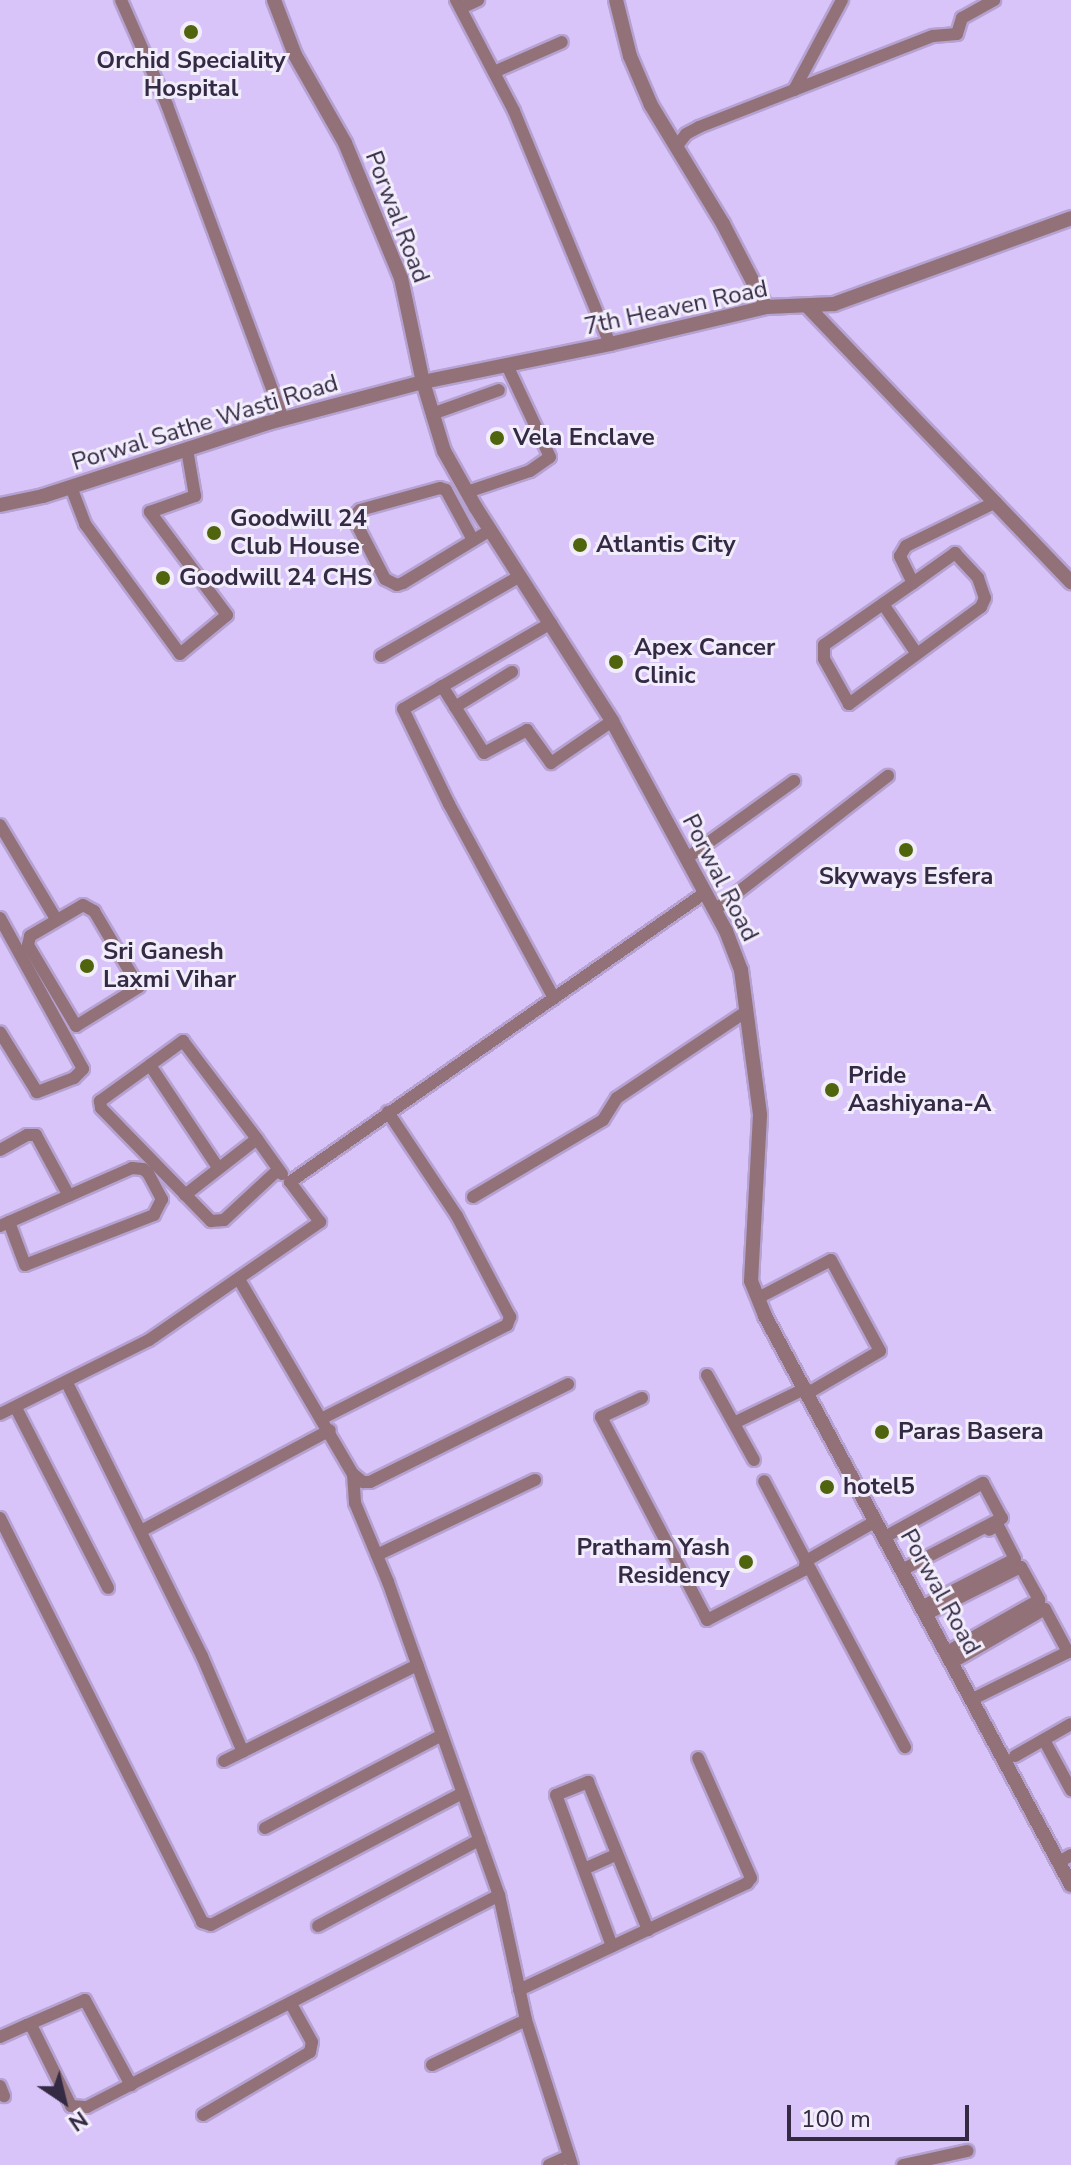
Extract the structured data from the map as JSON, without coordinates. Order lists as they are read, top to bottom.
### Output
{
  "streets": {
    "street": ["Porwal Road", "7th Heaven Road", "Porwal Sathe Wasti Road"]
  },
  "crossings": [
    ["Porwal Road", "7th Heaven Road"],
    ["Porwal Road", "Porwal Sathe Wasti Road"],
    ["7th Heaven Road", "Porwal Sathe Wasti Road"]
  ],
  "places": [
    "Orchid Speciality Hospital",
    "Vela Enclave",
    "Goodwill 24 Club House",
    "Atlantis City",
    "Goodwill 24 CHS",
    "Apex Cancer Clinic",
    "Skyways Esfera",
    "Sri Ganesh Laxmi Vihar",
    "Pride Aashiyana-A",
    "Paras Basera",
    "hotel5",
    "Pratham Yash Residency"
  ],
  "scale_bar": "100 m",
  "north": "bottom right"
}
